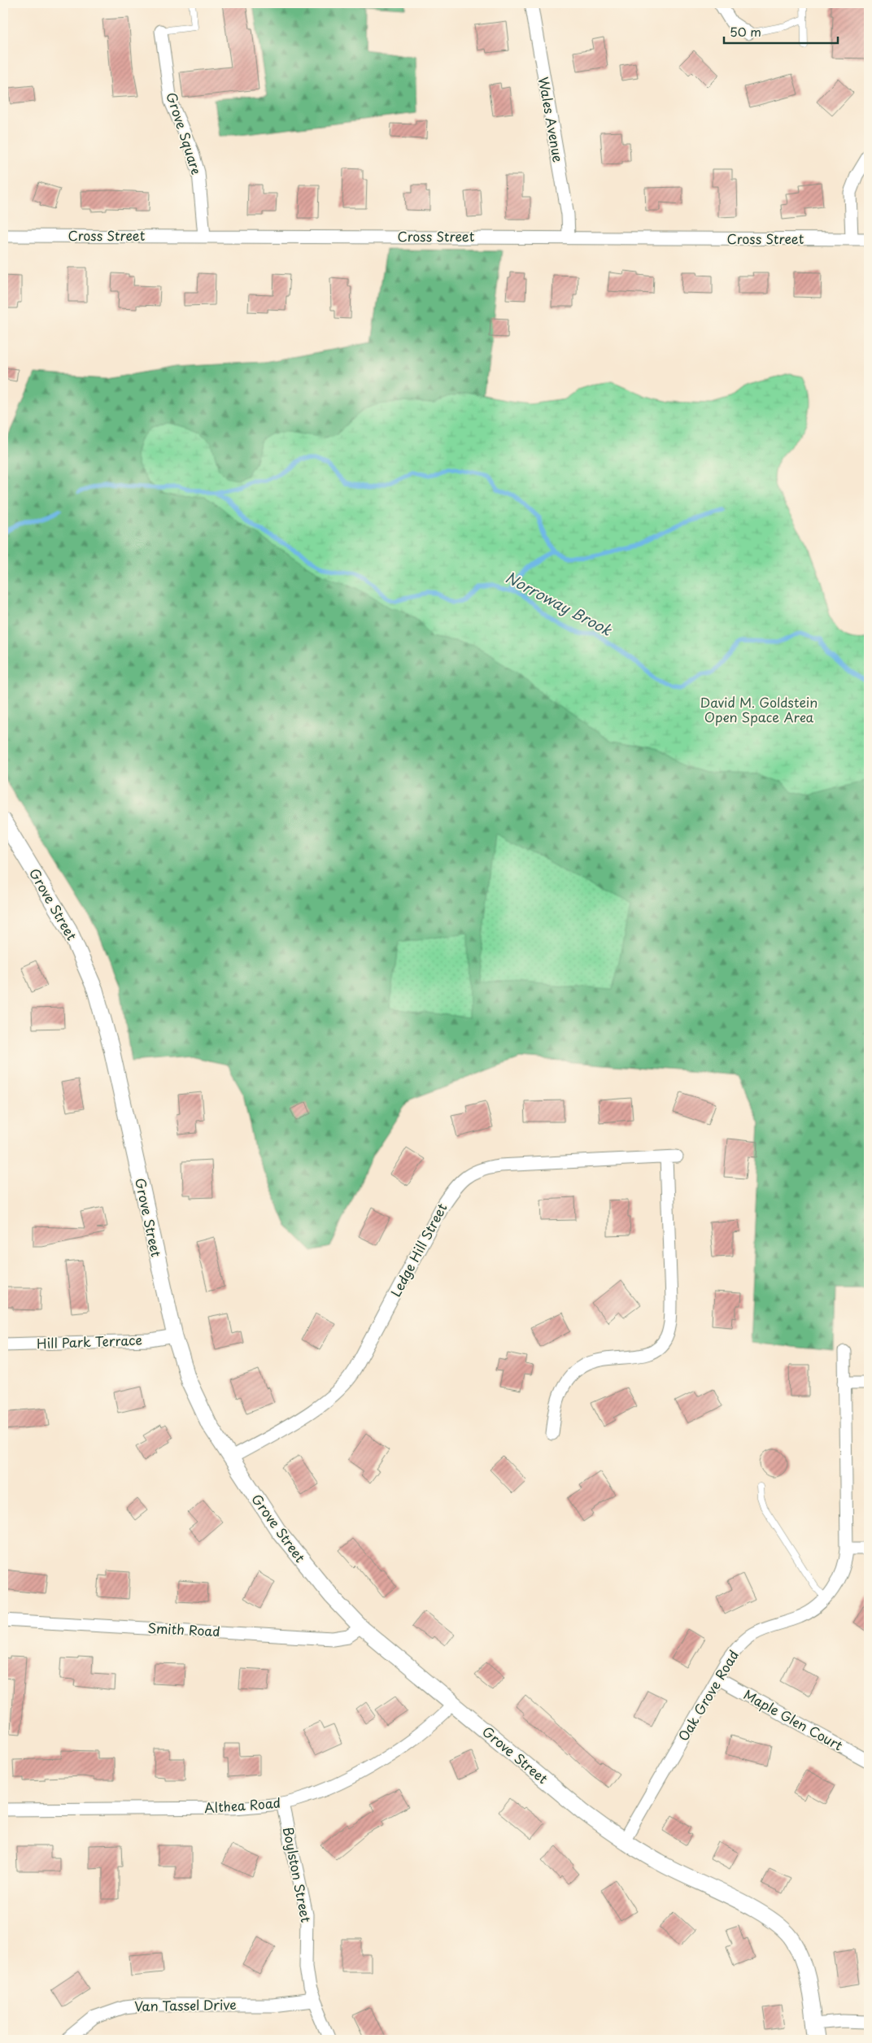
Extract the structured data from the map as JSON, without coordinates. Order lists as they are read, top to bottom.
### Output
{
  "streets": {
    "street": [
      "Wales Avenue",
      "Grove Square",
      "Cross Street",
      "Grove Street",
      "Ledge Hill Street",
      "Hill Park Terrace",
      "Smith Road",
      "Oak Grove Road",
      "Maple Glen Court",
      "Althea Road",
      "Boylston Street",
      "Van Tassel Drive"
    ]
  },
  "crossings": [
    ["Wales Avenue", "Cross Street"],
    ["Grove Square", "Cross Street"],
    ["Grove Street", "Ledge Hill Street"],
    ["Grove Street", "Hill Park Terrace"],
    ["Grove Street", "Smith Road"],
    ["Grove Street", "Oak Grove Road"],
    ["Grove Street", "Althea Road"],
    ["Oak Grove Road", "Maple Glen Court"],
    ["Althea Road", "Boylston Street"],
    ["Boylston Street", "Van Tassel Drive"]
  ],
  "water": ["Norroway Brook"],
  "parks": ["David M. Goldstein Open Space Area"],
  "scale_bar": "50 m"
}
